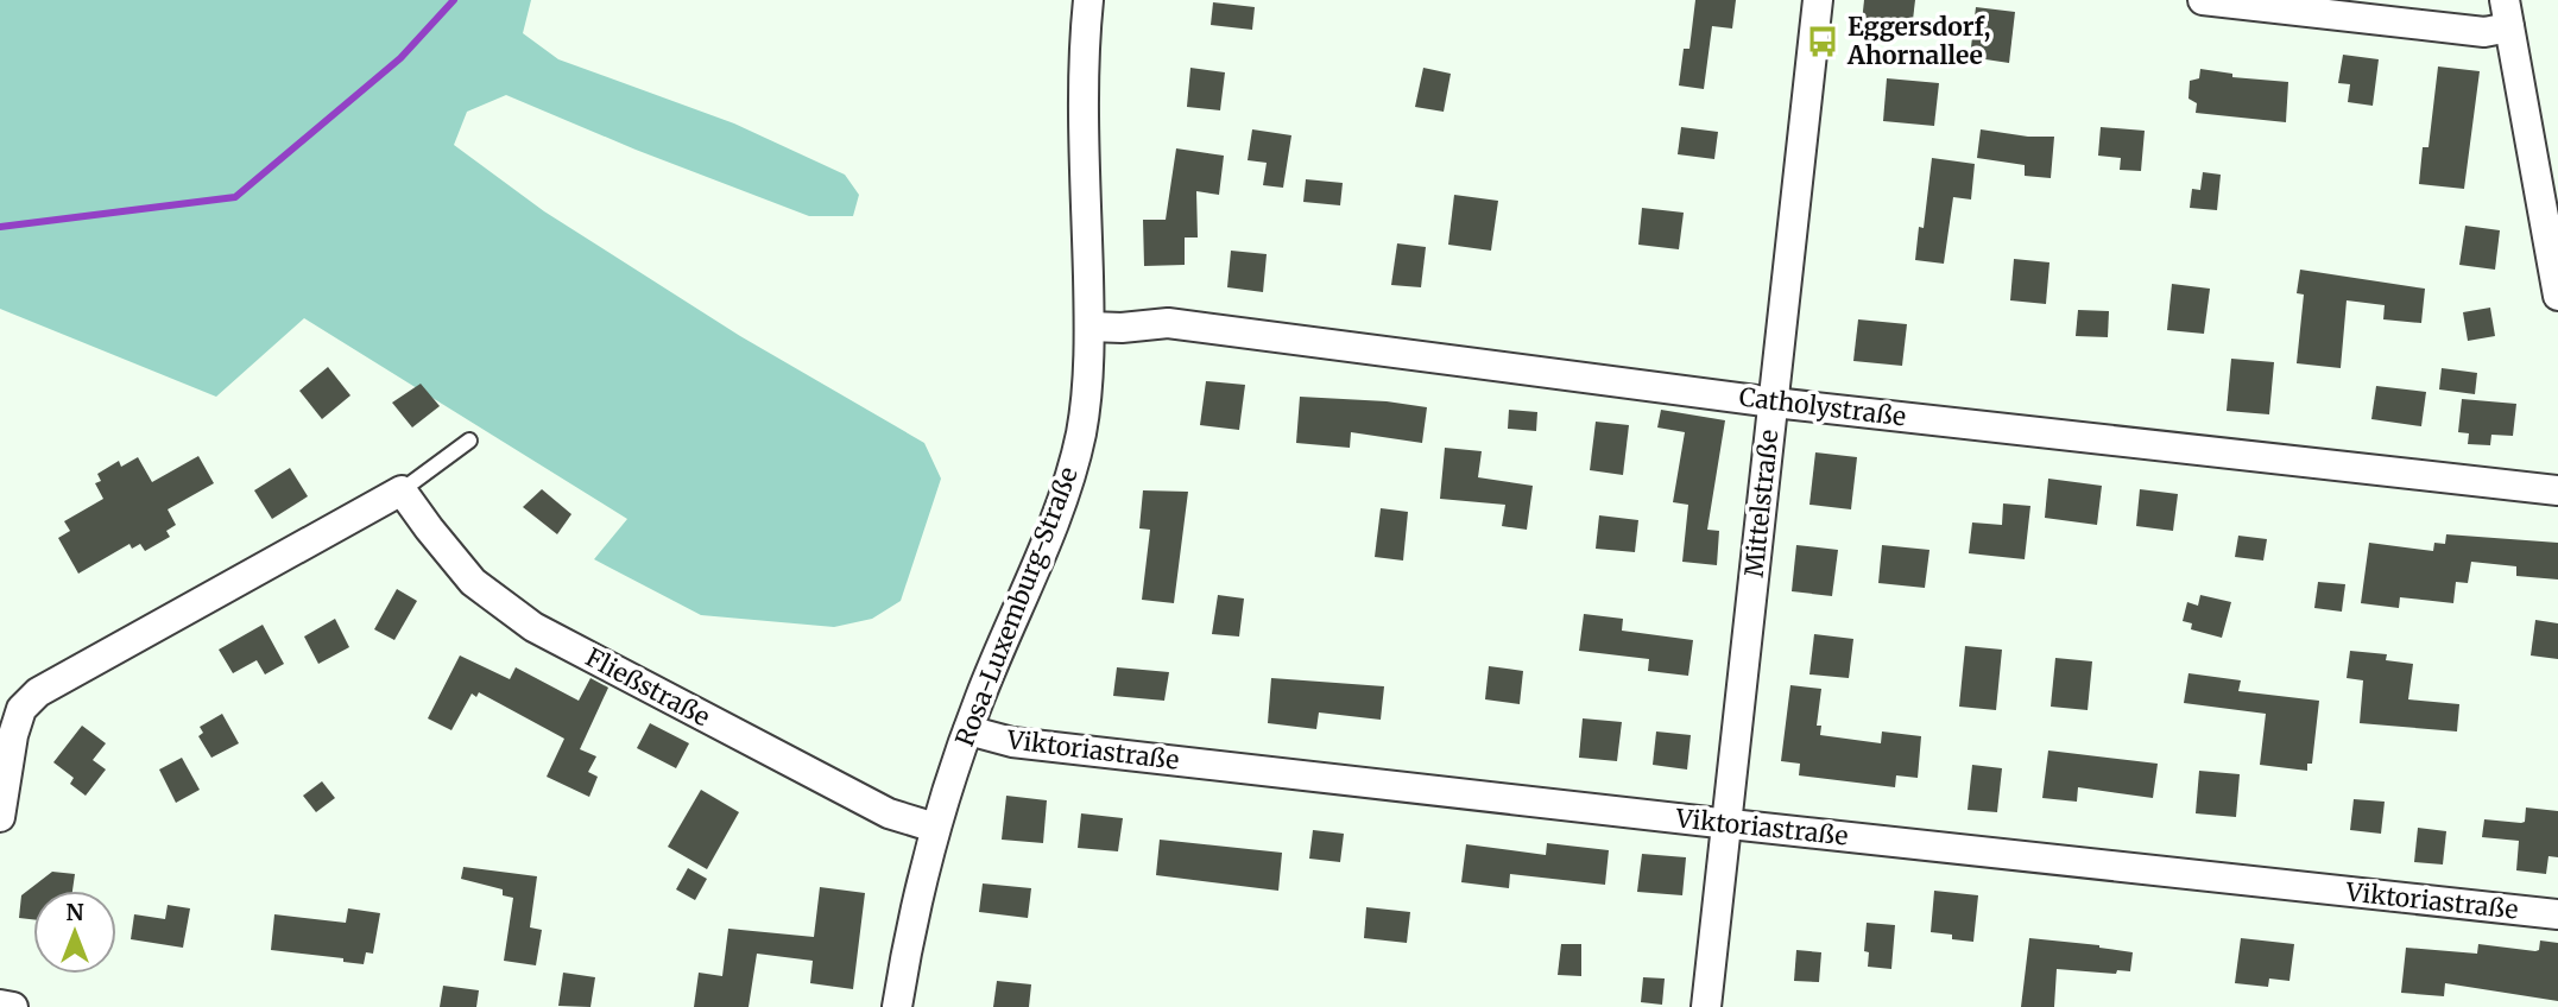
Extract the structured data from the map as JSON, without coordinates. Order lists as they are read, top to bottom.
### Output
{
  "streets": {
    "street": [
      "Catholystraße",
      "Mittelstraße",
      "Rosa-Luxemburg-Straße",
      "Fließstraße",
      "Viktoriastraße"
    ]
  },
  "crossings": [
    ["Catholystraße", "Mittelstraße"],
    ["Catholystraße", "Rosa-Luxemburg-Straße"],
    ["Mittelstraße", "Viktoriastraße"],
    ["Rosa-Luxemburg-Straße", "Fließstraße"],
    ["Rosa-Luxemburg-Straße", "Viktoriastraße"]
  ],
  "places": {
    "bus stop": ["Eggersdorf, Ahornallee"]
  },
  "north": "top"
}
